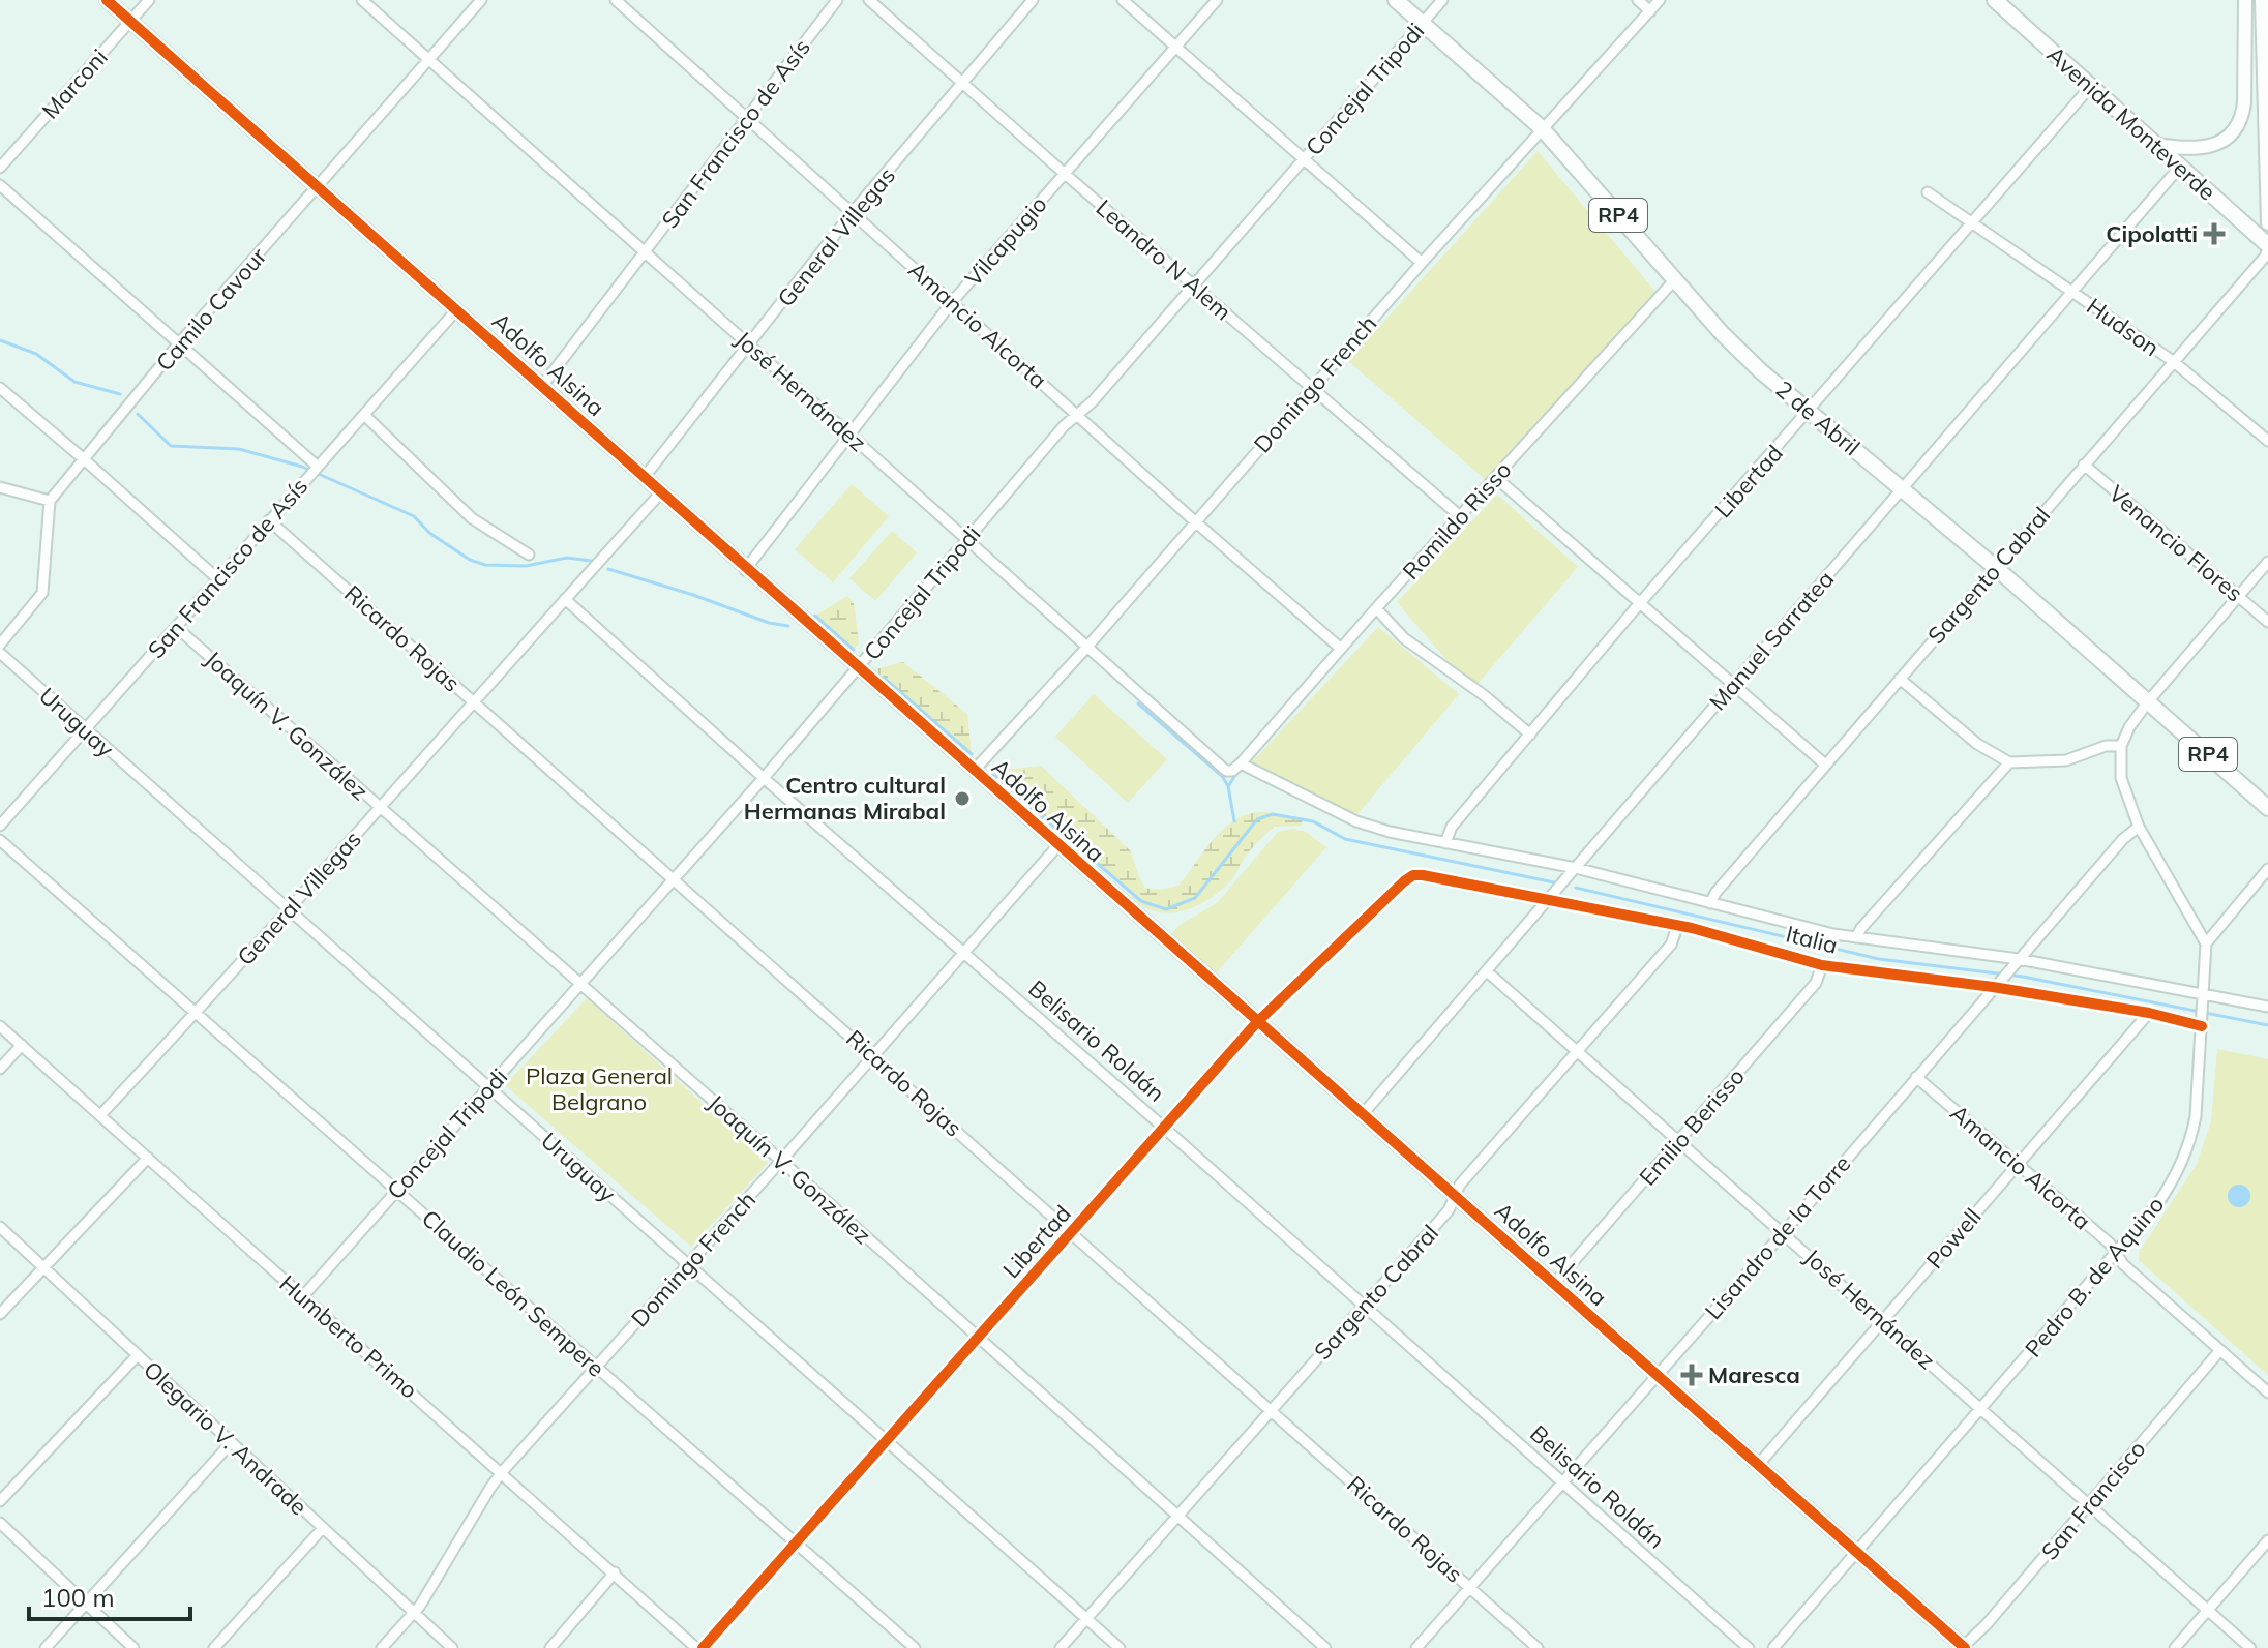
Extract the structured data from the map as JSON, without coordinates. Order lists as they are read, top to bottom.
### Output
{
  "streets": {
    "main road": ["Avenida Monteverde", "RP4", "2 de Abril"],
    "street": [
      "Marconi",
      "Concejal Tripodi",
      "San Francisco de Asís",
      "General Villegas",
      "Vilcapugio",
      "Leandro N Alem",
      "Camilo Cavour",
      "Amancio Alcorta",
      "Hudson",
      "Adolfo Alsina",
      "Domingo French",
      "José Hernández",
      "Libertad",
      "Romildo Risso",
      "Venancio Flores",
      "Sargento Cabral",
      "Ricardo Rojas",
      "Manuel Sarratea",
      "Uruguay",
      "Joaquín V. González",
      "Italia",
      "Belisario Roldán",
      "Emilio Berisso",
      "Lisandro de la Torre",
      "Powell",
      "Pedro B. de Aquino",
      "Claudio León Sempere",
      "Humberto Primo",
      "Olegario V. Andrade",
      "San Francisco"
    ]
  },
  "crossings": [
    ["Marconi", "Adolfo Alsina"],
    ["Concejal Tripodi", "Leandro N Alem"],
    ["Concejal Tripodi", "Amancio Alcorta"],
    ["Concejal Tripodi", "Adolfo Alsina"],
    ["Concejal Tripodi", "José Hernández"],
    ["Concejal Tripodi", "2 de Abril"],
    ["Concejal Tripodi", "Ricardo Rojas"],
    ["Concejal Tripodi", "Uruguay"],
    ["Concejal Tripodi", "Joaquín V. González"],
    ["Concejal Tripodi", "Belisario Roldán"],
    ["Concejal Tripodi", "Claudio León Sempere"],
    ["Concejal Tripodi", "Humberto Primo"],
    ["Avenida Monteverde", "Libertad"],
    ["Avenida Monteverde", "Sargento Cabral"],
    ["Avenida Monteverde", "Manuel Sarratea"],
    ["San Francisco de Asís", "Amancio Alcorta"],
    ["San Francisco de Asís", "Adolfo Alsina"],
    ["San Francisco de Asís", "José Hernández"],
    ["San Francisco de Asís", "Ricardo Rojas"],
    ["San Francisco de Asís", "Uruguay"],
    ["San Francisco de Asís", "Joaquín V. González"],
    ["General Villegas", "Leandro N Alem"],
    ["General Villegas", "Amancio Alcorta"],
    ["General Villegas", "Adolfo Alsina"],
    ["General Villegas", "José Hernández"],
    ["General Villegas", "Ricardo Rojas"],
    ["General Villegas", "Uruguay"],
    ["General Villegas", "Joaquín V. González"],
    ["General Villegas", "Belisario Roldán"],
    ["General Villegas", "Claudio León Sempere"],
    ["General Villegas", "Humberto Primo"],
    ["Vilcapugio", "Leandro N Alem"],
    ["Vilcapugio", "Amancio Alcorta"],
    ["Vilcapugio", "Adolfo Alsina"],
    ["Vilcapugio", "José Hernández"],
    ["Leandro N Alem", "Domingo French"],
    ["Leandro N Alem", "Romildo Risso"],
    ["Camilo Cavour", "Adolfo Alsina"],
    ["Camilo Cavour", "José Hernández"],
    ["Amancio Alcorta", "Domingo French"],
    ["Amancio Alcorta", "Romildo Risso"],
    ["Amancio Alcorta", "Lisandro de la Torre"],
    ["Amancio Alcorta", "Powell"],
    ["Amancio Alcorta", "Pedro B. de Aquino"],
    ["Amancio Alcorta", "San Francisco"],
    ["Hudson", "Libertad"],
    ["Hudson", "Sargento Cabral"],
    ["Hudson", "Manuel Sarratea"],
    ["Adolfo Alsina", "Domingo French"],
    ["Adolfo Alsina", "Libertad"],
    ["Adolfo Alsina", "Sargento Cabral"],
    ["Adolfo Alsina", "Manuel Sarratea"],
    ["Adolfo Alsina", "Emilio Berisso"],
    ["Adolfo Alsina", "Lisandro de la Torre"],
    ["Adolfo Alsina", "Powell"],
    ["Adolfo Alsina", "Pedro B. de Aquino"],
    ["Adolfo Alsina", "San Francisco"],
    ["Domingo French", "José Hernández"],
    ["Domingo French", "2 de Abril"],
    ["Domingo French", "Ricardo Rojas"],
    ["Domingo French", "Uruguay"],
    ["Domingo French", "Joaquín V. González"],
    ["Domingo French", "Belisario Roldán"],
    ["Domingo French", "Claudio León Sempere"],
    ["Domingo French", "Humberto Primo"],
    ["Domingo French", "Olegario V. Andrade"],
    ["José Hernández", "Romildo Risso"],
    ["José Hernández", "Sargento Cabral"],
    ["José Hernández", "Manuel Sarratea"],
    ["José Hernández", "Italia"],
    ["José Hernández", "Emilio Berisso"],
    ["José Hernández", "Lisandro de la Torre"],
    ["José Hernández", "Powell"],
    ["José Hernández", "Pedro B. de Aquino"],
    ["José Hernández", "San Francisco"],
    ["2 de Abril", "Libertad"],
    ["2 de Abril", "Romildo Risso"],
    ["2 de Abril", "Sargento Cabral"],
    ["2 de Abril", "Manuel Sarratea"],
    ["Libertad", "Ricardo Rojas"],
    ["Libertad", "Uruguay"],
    ["Libertad", "Joaquín V. González"],
    ["Libertad", "Italia"],
    ["Libertad", "Belisario Roldán"],
    ["Libertad", "Claudio León Sempere"],
    ["Libertad", "Humberto Primo"],
    ["Romildo Risso", "Italia"],
    ["Venancio Flores", "Sargento Cabral"],
    ["Sargento Cabral", "Ricardo Rojas"],
    ["Sargento Cabral", "Uruguay"],
    ["Sargento Cabral", "Joaquín V. González"],
    ["Sargento Cabral", "Italia"],
    ["Sargento Cabral", "Belisario Roldán"],
    ["Ricardo Rojas", "Lisandro de la Torre"],
    ["Manuel Sarratea", "Italia"],
    ["Italia", "Emilio Berisso"],
    ["Italia", "Lisandro de la Torre"],
    ["Italia", "Powell"],
    ["Italia", "Pedro B. de Aquino"],
    ["Belisario Roldán", "Lisandro de la Torre"]
  ],
  "parks": ["Plaza General Belgrano"],
  "places": {
    "health": ["Cipolatti", "Maresca"],
    "other": ["Centro cultural Hermanas Mirabal"]
  },
  "scale_bar": "100 m"
}
